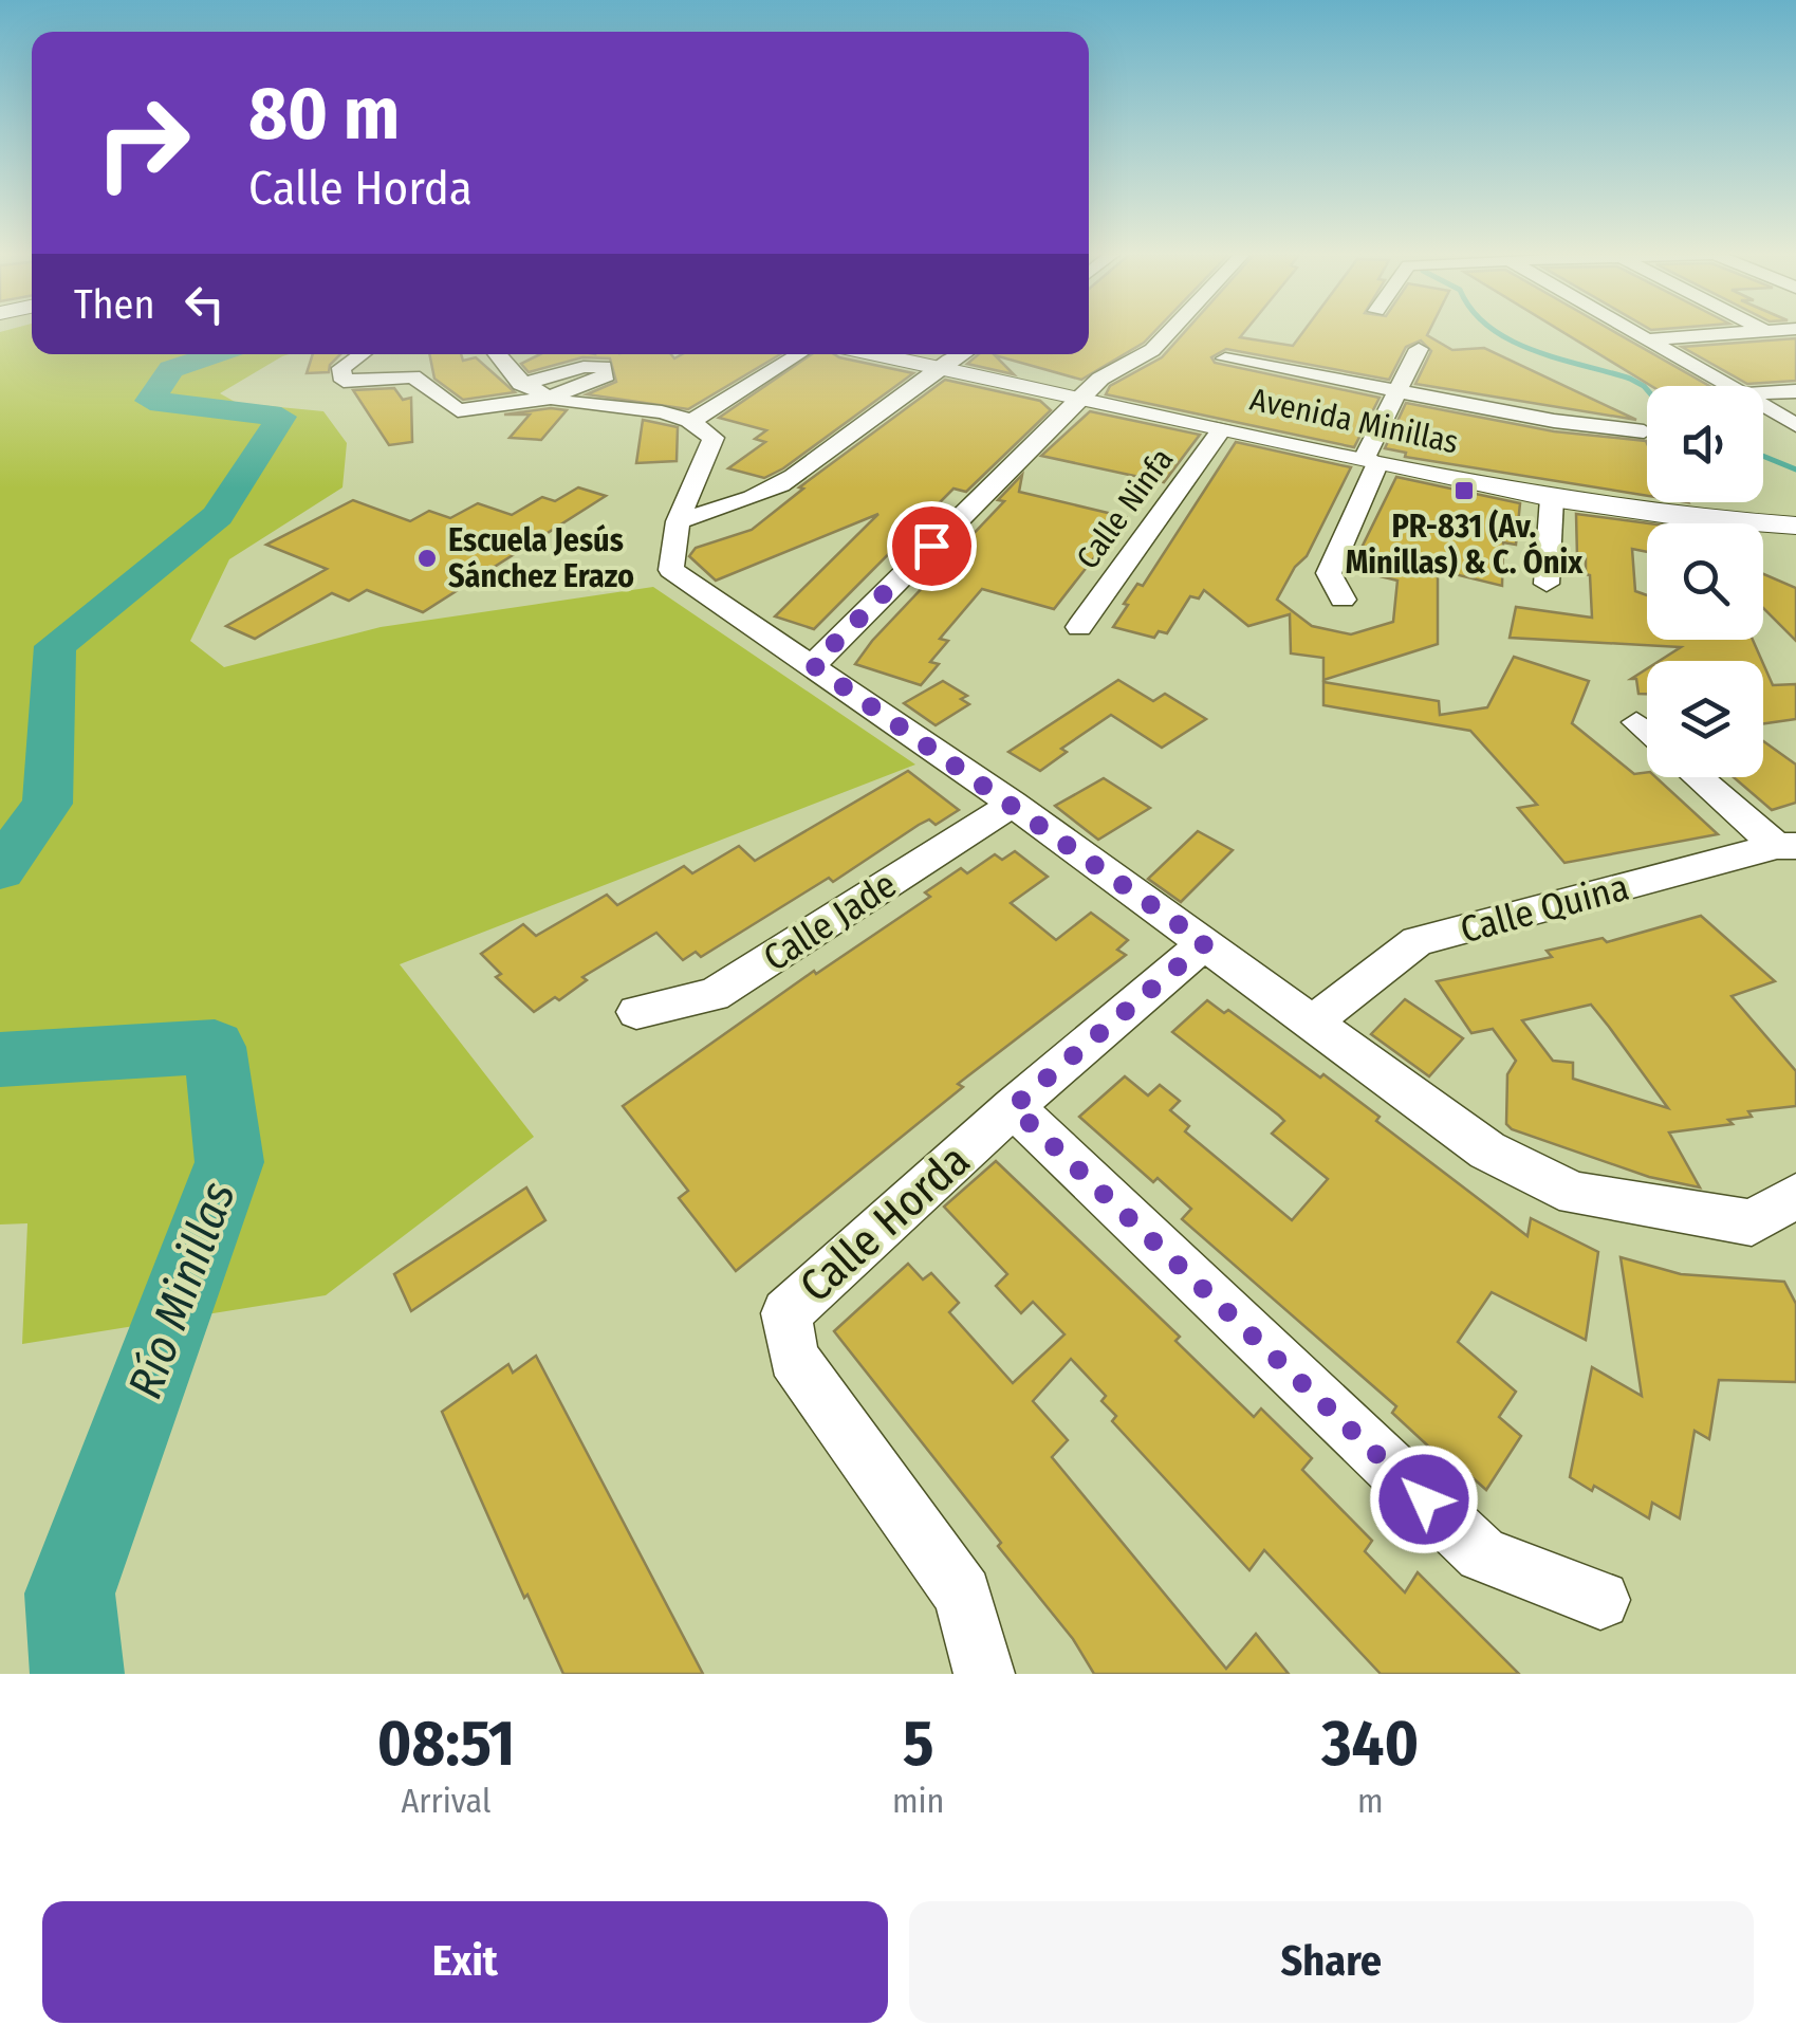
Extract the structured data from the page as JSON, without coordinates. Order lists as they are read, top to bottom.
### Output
{
  "streets": {
    "street": [
      "Avenida Minillas",
      "Calle Ninfa",
      "Calle Quina",
      "Calle Jade",
      "Calle Horda"
    ]
  },
  "crossings": [
    ["Avenida Minillas", "Calle Ninfa"]
  ],
  "water": ["Río Minillas"],
  "places": {
    "transit": ["PR-831 (Av. Minillas) & C. Ónix"],
    "other": ["Escuela Jesús Sánchez Erazo"]
  },
  "page": {
    "turn": ["80 m", "Calle Horda"],
    "then": "Then",
    "eta": [
      "08:51",
      "Arrival",
      "5",
      "min",
      "340",
      "m"
    ],
    "buttons": ["Exit", "Share"]
  }
}
